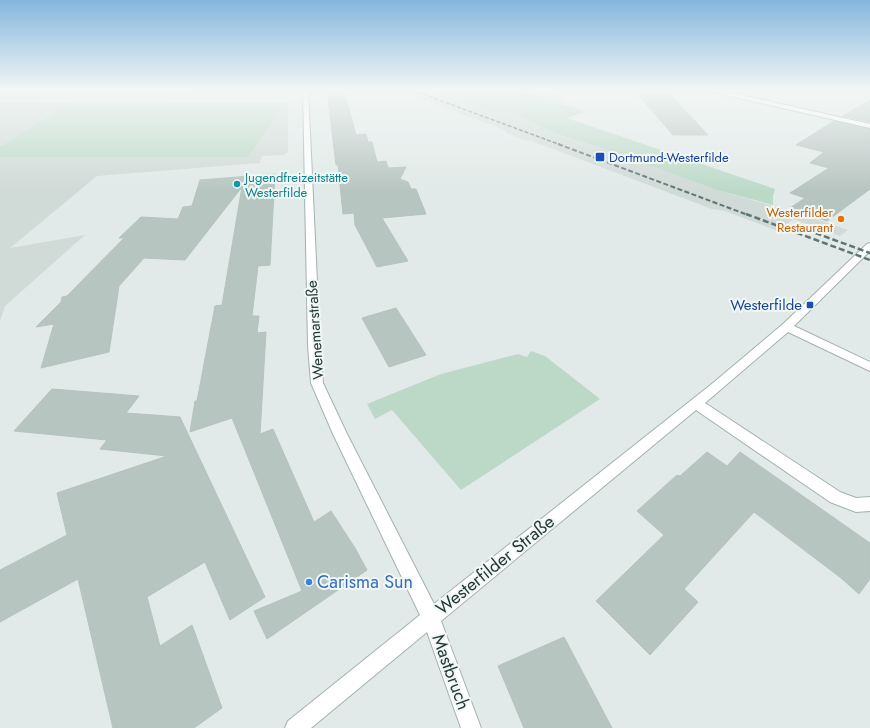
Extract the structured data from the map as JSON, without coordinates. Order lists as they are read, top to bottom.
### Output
{
  "streets": {
    "street": ["Wenemarstraße", "Westerfilder Straße", "Mastbruch"]
  },
  "crossings": [
    ["Wenemarstraße", "Westerfilder Straße"],
    ["Wenemarstraße", "Mastbruch"],
    ["Westerfilder Straße", "Mastbruch"]
  ],
  "places": {
    "transit": ["Dortmund-Westerfilde", "Westerfilde"],
    "other": ["Jugendfreizeitstätte Westerfilde", "Westerfilder Restaurant", "Carisma Sun"]
  }
}
